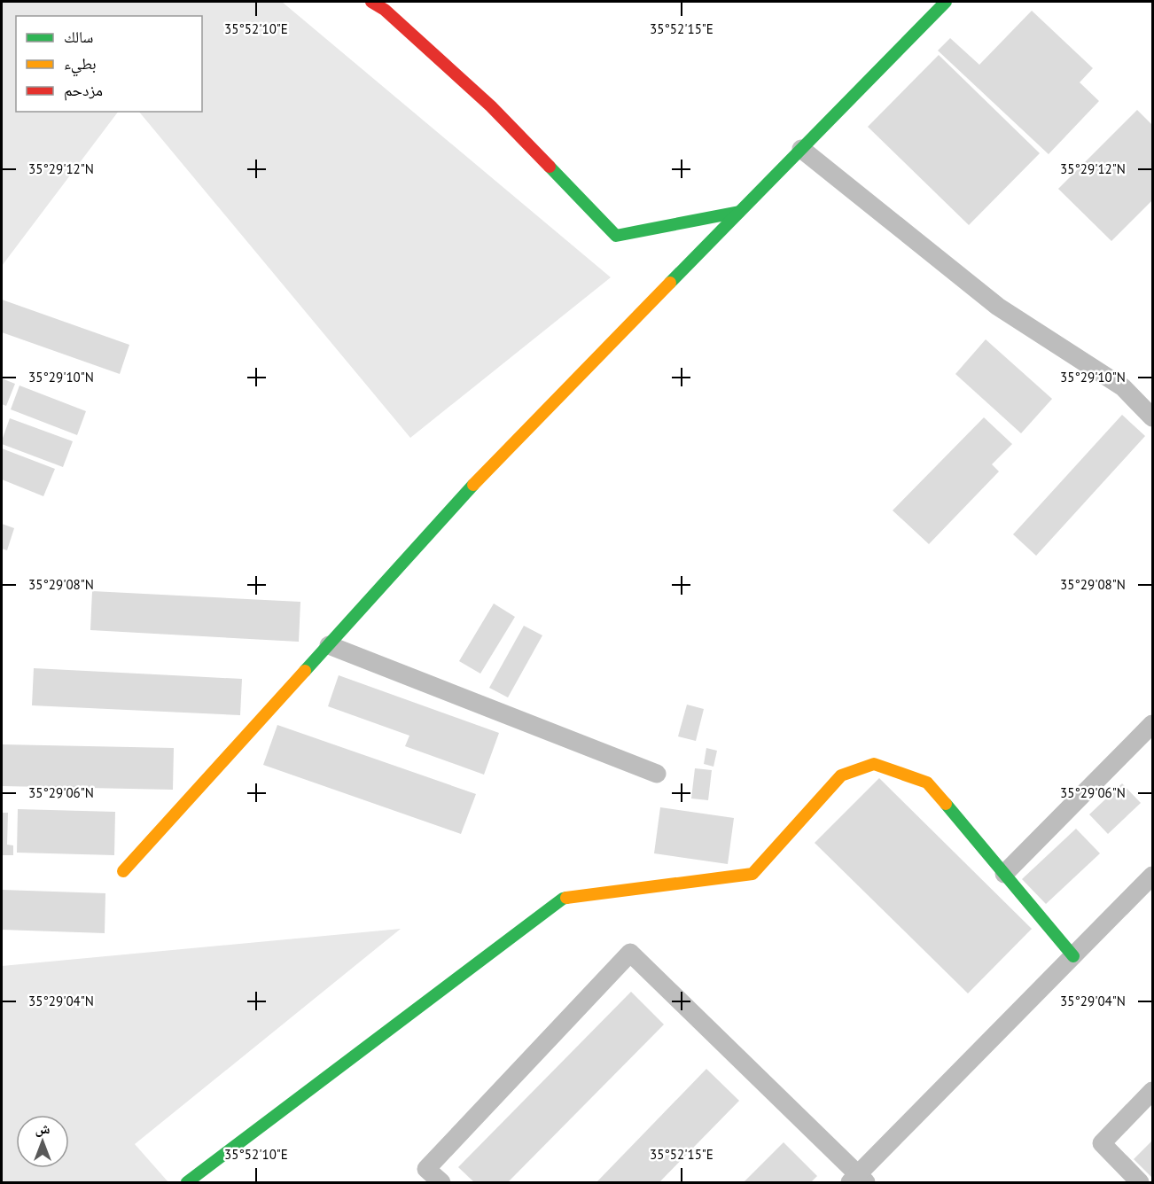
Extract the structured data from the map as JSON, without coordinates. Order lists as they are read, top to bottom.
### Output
{
  "legend": ["سالك", "بطيء", "مزدحم"],
  "north": "top",
  "coordinates": [
    "35°52'10\"E",
    "35°52'15\"E",
    "35°29'12\"N",
    "35°29'10\"N",
    "35°29'08\"N",
    "35°29'06\"N",
    "35°29'04\"N"
  ]
}
